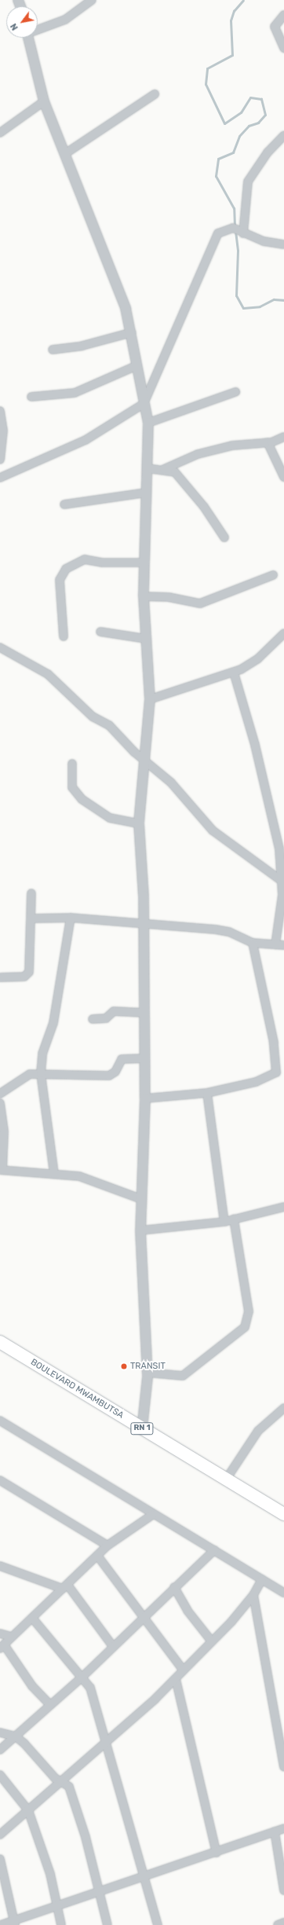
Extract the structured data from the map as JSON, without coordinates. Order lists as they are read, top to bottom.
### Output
{
  "streets": {
    "highway": ["BOULEVARD MWAMBUTSA", "RN 1"]
  },
  "places": ["TRANSIT"],
  "north": "bottom left"
}
